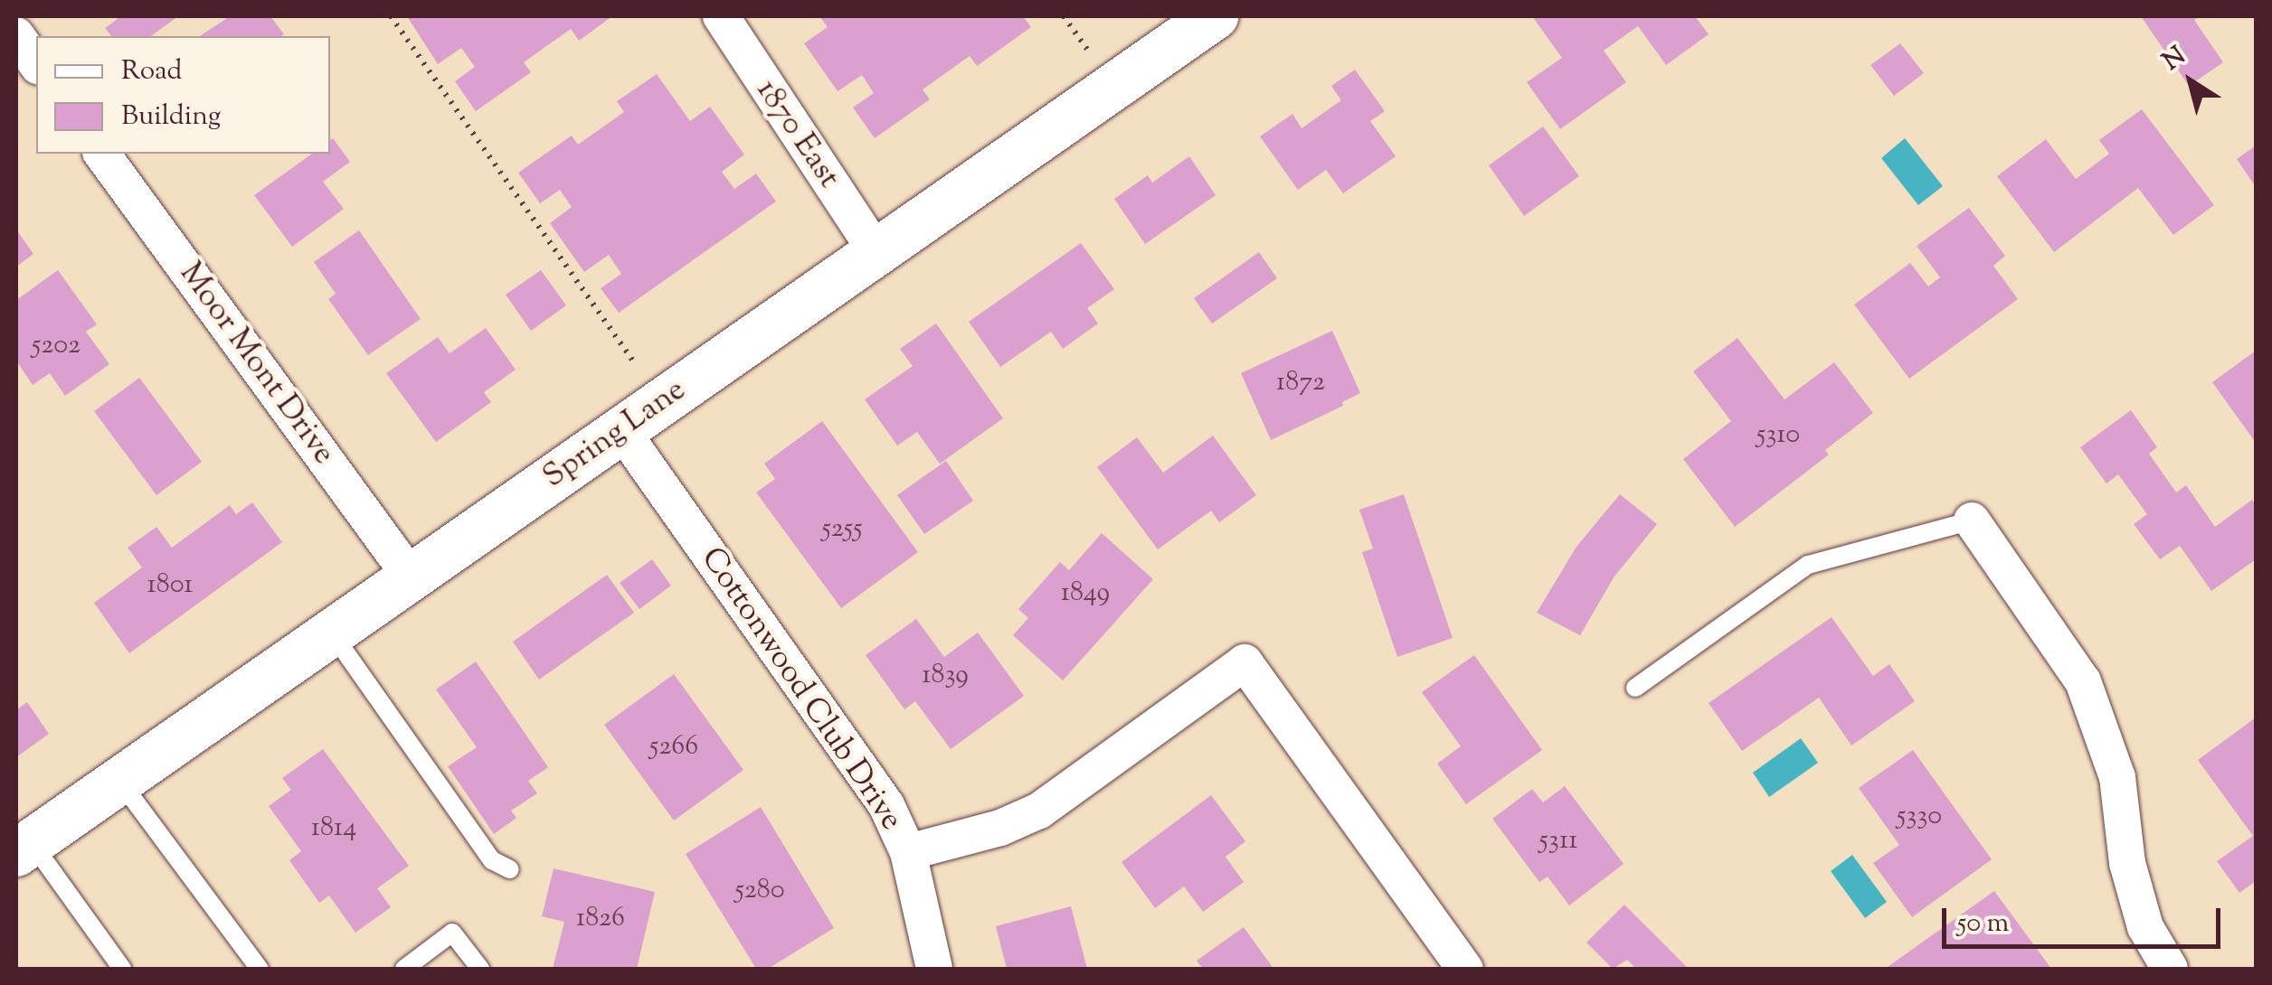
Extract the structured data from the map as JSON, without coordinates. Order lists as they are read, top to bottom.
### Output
{
  "streets": {
    "street": [
      "1870 East",
      "Moor Mont Drive",
      "Spring Lane",
      "Cottonwood Club Drive"
    ]
  },
  "crossings": [
    ["1870 East", "Spring Lane"],
    ["Moor Mont Drive", "Spring Lane"],
    ["Spring Lane", "Cottonwood Club Drive"]
  ],
  "house_numbers": [
    "5202",
    "1872",
    "5310",
    "5255",
    "1801",
    "1849",
    "1839",
    "5266",
    "5330",
    "1814",
    "5311",
    "5280",
    "1826"
  ],
  "legend": ["Road", "Building"],
  "scale_bar": "50 m",
  "north": "top left"
}
